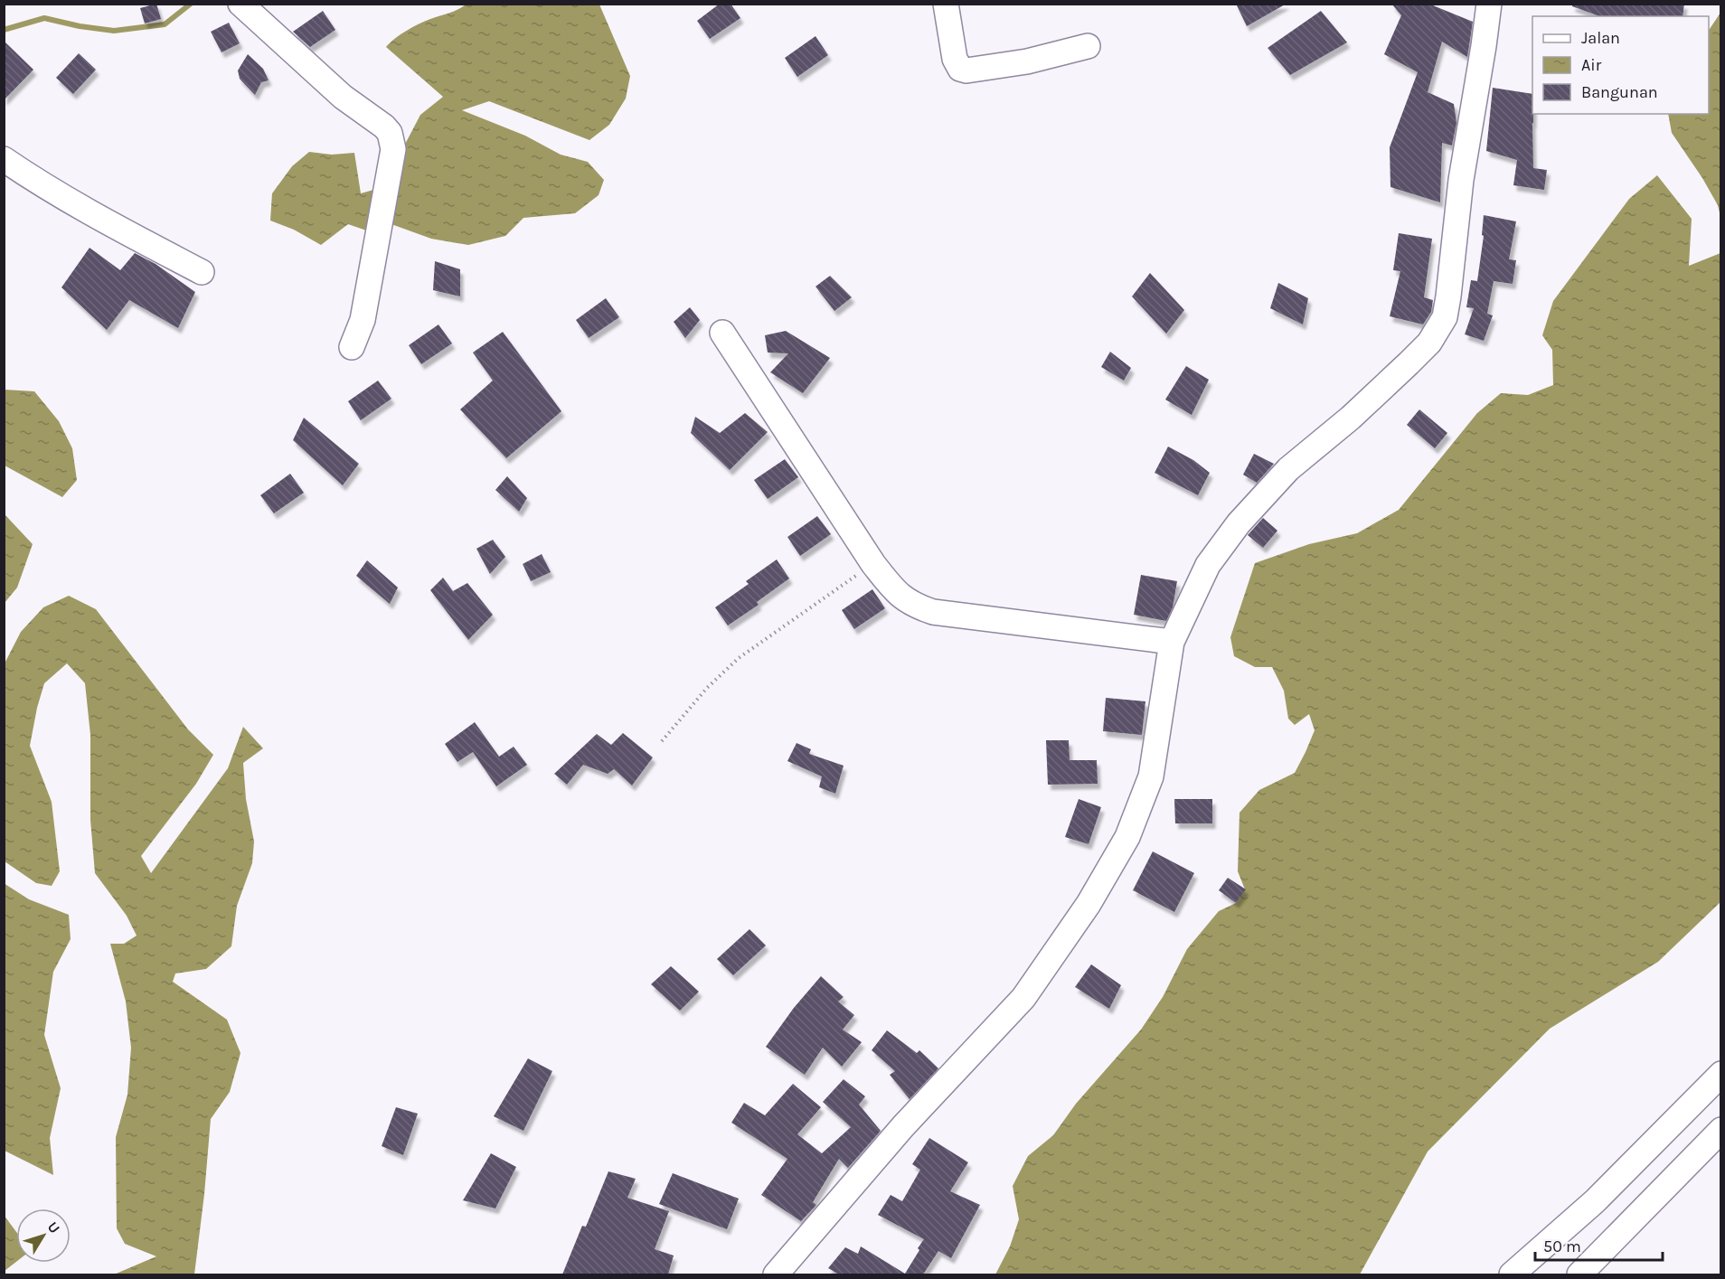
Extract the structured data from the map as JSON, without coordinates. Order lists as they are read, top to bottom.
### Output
{
  "legend": ["Jalan", "Air", "Bangunan"],
  "scale_bar": "50 m",
  "north": "top right"
}
